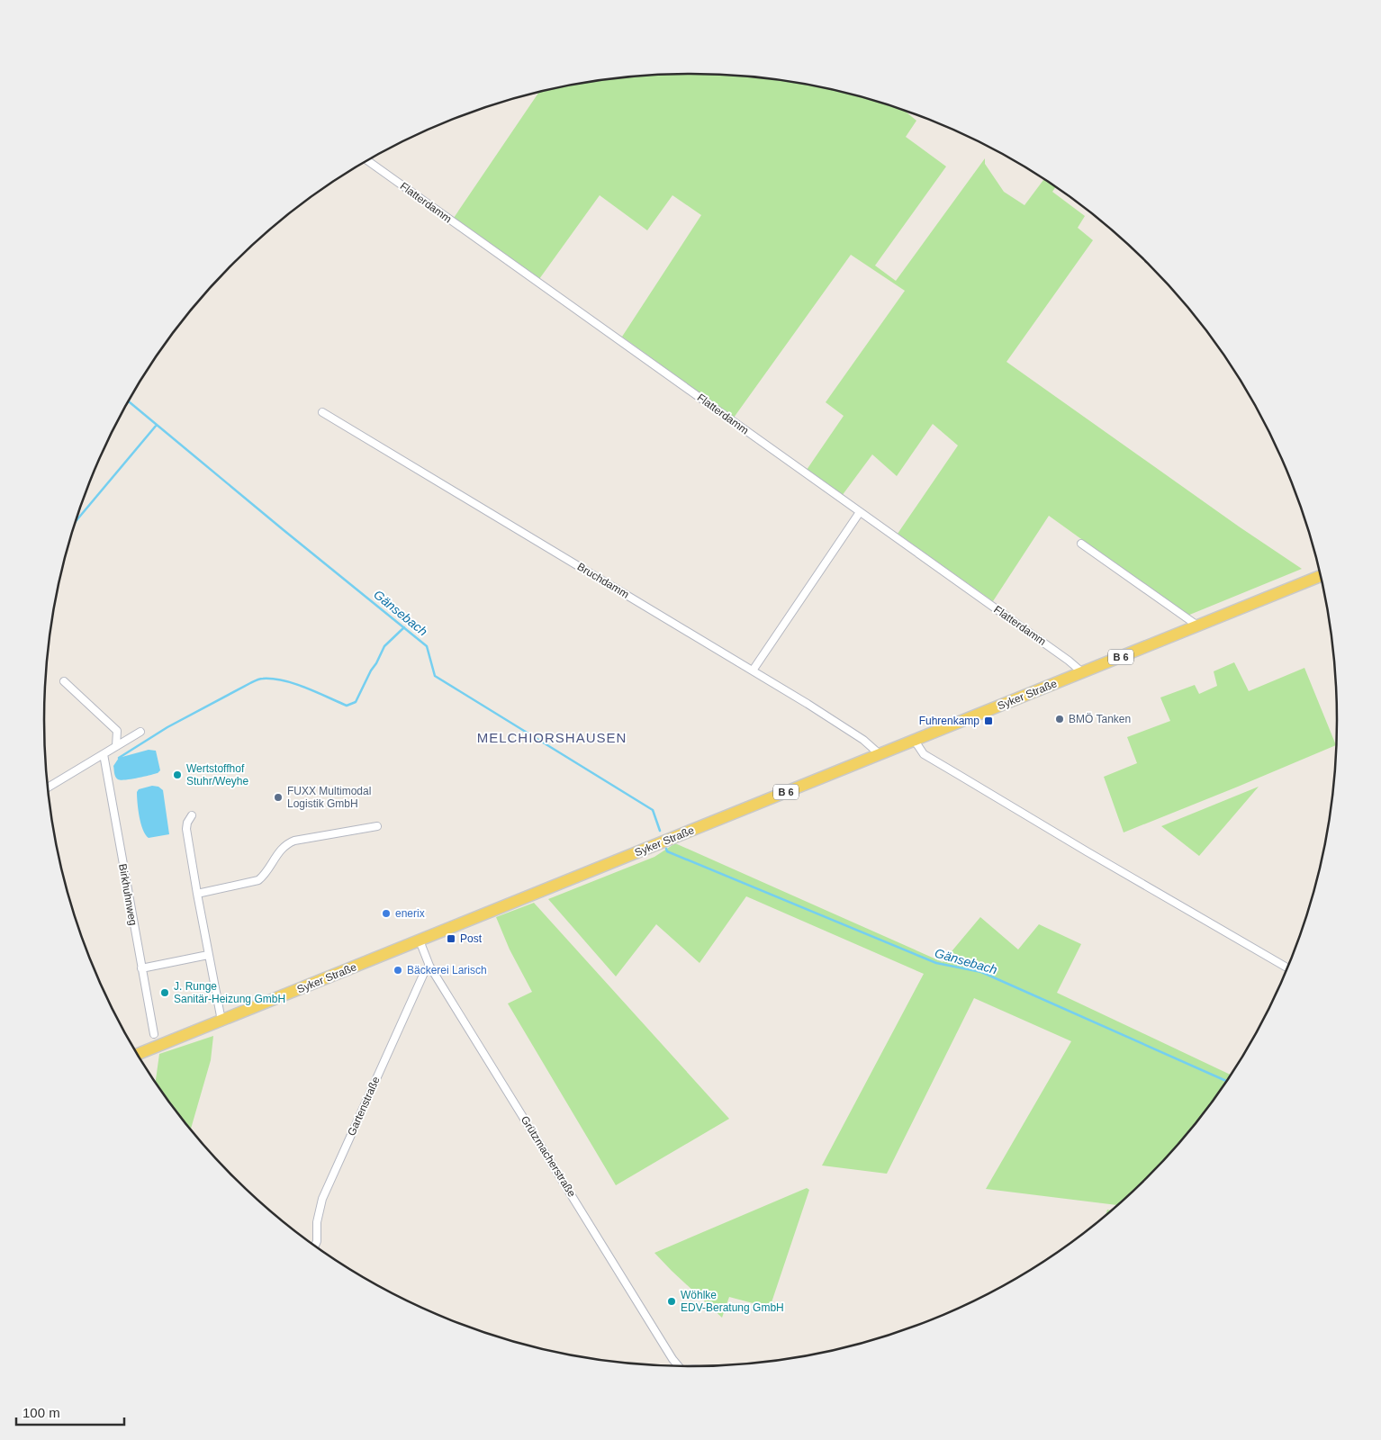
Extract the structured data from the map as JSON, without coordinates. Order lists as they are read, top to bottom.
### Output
{
  "streets": {
    "main road": ["B 6", "Syker Straße"],
    "street": [
      "Flatterdamm",
      "Bruchdamm",
      "Birkhuhnweg",
      "Gartenstraße",
      "Grützmacherstraße"
    ]
  },
  "crossings": [
    ["Flatterdamm", "Syker Straße"],
    ["Bruchdamm", "Syker Straße"],
    ["Syker Straße", "Grützmacherstraße"],
    ["Gartenstraße", "Grützmacherstraße"]
  ],
  "districts": ["MELCHIORSHAUSEN"],
  "water": ["Gänsebach"],
  "places": {
    "other": [
      "BMÖ Tanken",
      "Wertstoffhof Stuhr/Weyhe",
      "FUXX Multimodal Logistik GmbH",
      "enerix",
      "Bäckerei Larisch",
      "J. Runge Sanitär-Heizung GmbH",
      "Wöhlke EDV-Beratung GmbH"
    ],
    "transit": ["Fuhrenkamp", "Post"]
  },
  "scale_bar": "100 m"
}
